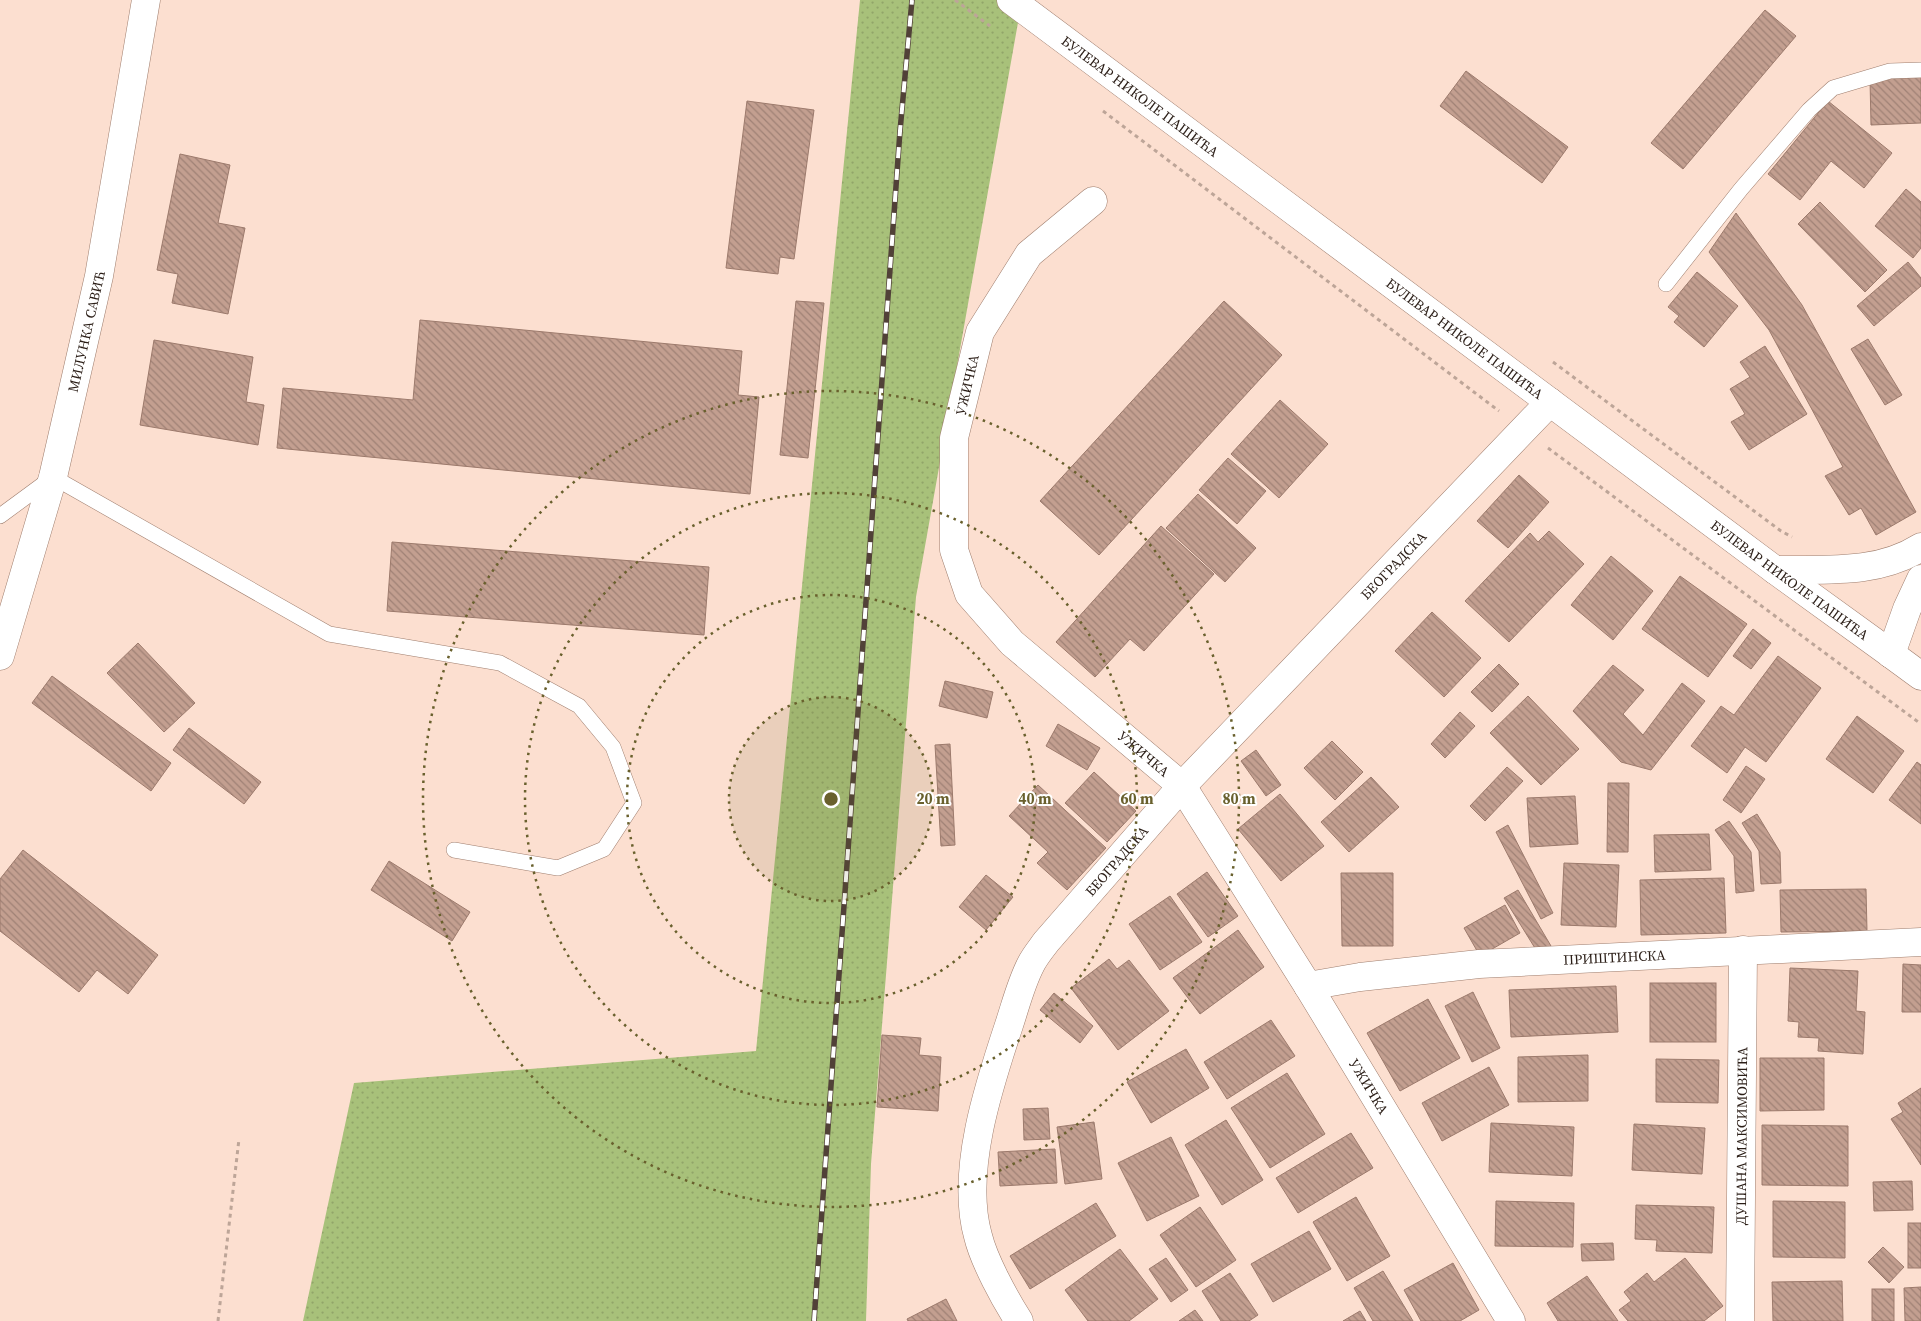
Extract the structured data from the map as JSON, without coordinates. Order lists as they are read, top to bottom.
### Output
{
  "streets": {
    "street": [
      "БУЛЕВАР НИКОЛЕ ПАШИЋА",
      "МИЛУНКА САВИЋ",
      "УЖИЧКА",
      "БЕОГРАДСКА",
      "ПРИШТИНСКА",
      "ДУШАНА МАКСИМОВИЋА"
    ]
  },
  "crossings": [
    ["БУЛЕВАР НИКОЛЕ ПАШИЋА", "БЕОГРАДСКА"],
    ["УЖИЧКА", "БЕОГРАДСКА"],
    ["УЖИЧКА", "ПРИШТИНСКА"],
    ["ПРИШТИНСКА", "ДУШАНА МАКСИМОВИЋА"]
  ],
  "rings": [
    "20 m",
    "40 m",
    "60 m",
    "80 m"
  ]
}
